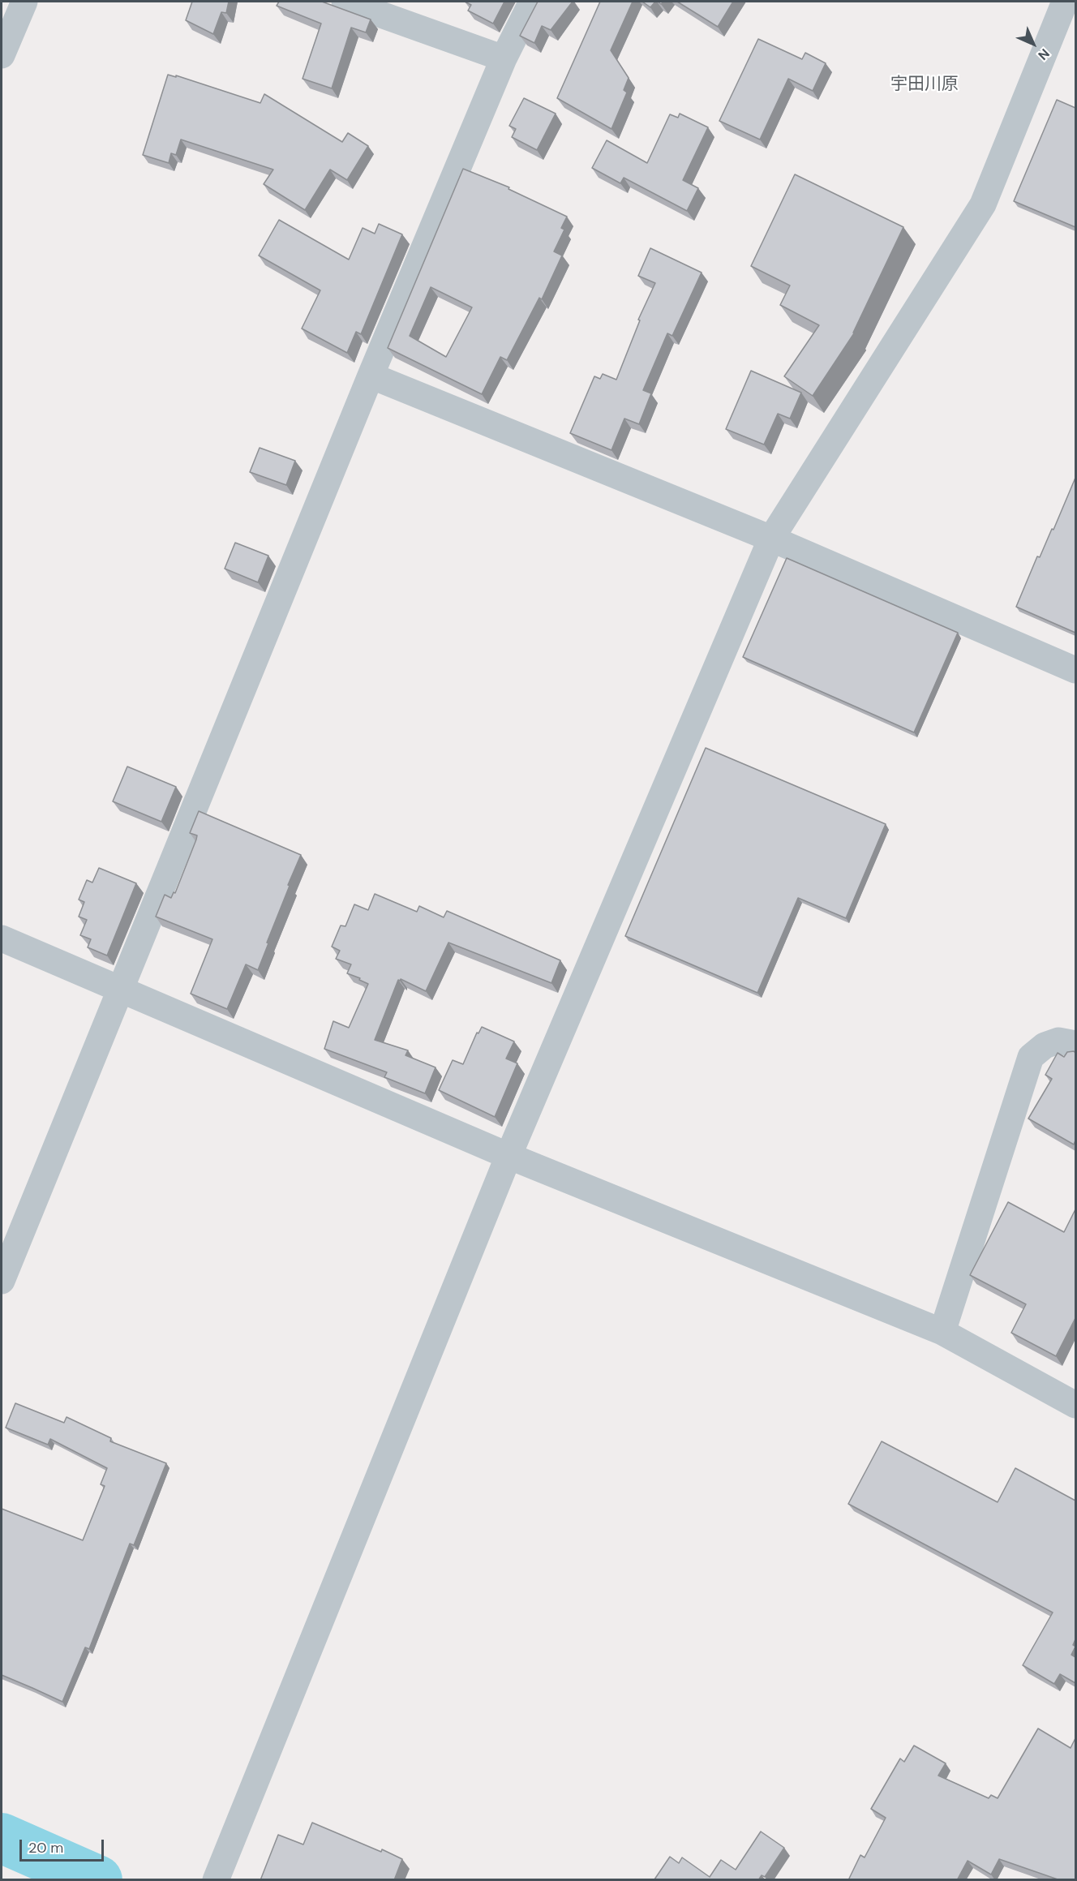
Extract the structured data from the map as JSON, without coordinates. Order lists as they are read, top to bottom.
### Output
{
  "districts": ["宇田川原"],
  "scale_bar": "20 m",
  "north": "bottom right"
}
